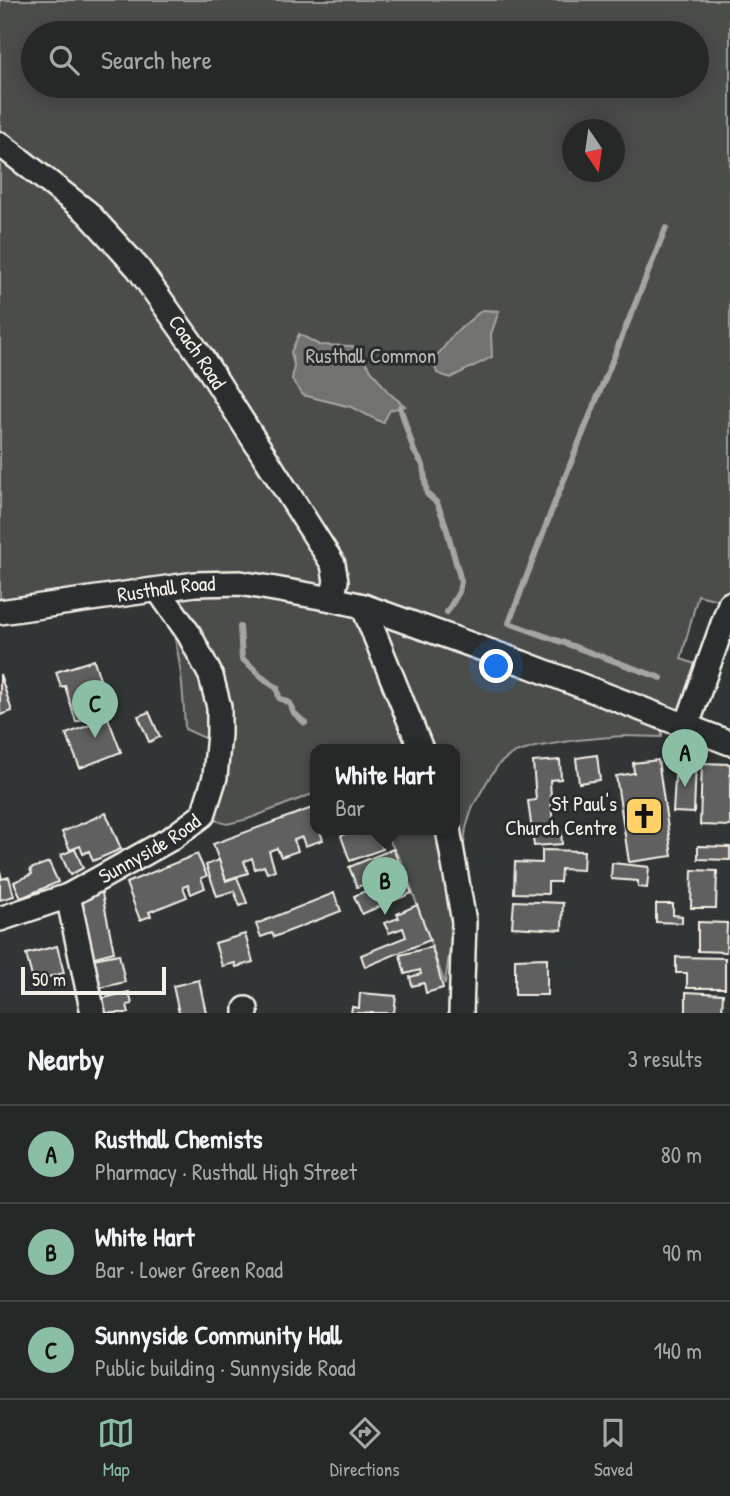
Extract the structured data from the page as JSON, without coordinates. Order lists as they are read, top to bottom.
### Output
{
  "streets": {
    "street": ["Coach Road", "Rusthall Road", "Sunnyside Road"]
  },
  "crossings": [
    ["Coach Road", "Rusthall Road"],
    ["Rusthall Road", "Sunnyside Road"]
  ],
  "parks": ["Rusthall Common"],
  "places": {
    "church": ["St Paul's Church Centre"]
  },
  "scale_bar": "50 m",
  "north": "bottom",
  "page": {
    "search": "Search here",
    "pins": ["C", "A", "B"],
    "popup": ["White Hart", "Bar"],
    "scale": "50 m",
    "heading": ["Nearby", "3 results"],
    "list": [
      {
        "mark": "A",
        "name": "Rusthall Chemists",
        "note": "Pharmacy · Rusthall High Street",
        "value": "80 m"
      },
      {
        "mark": "B",
        "name": "White Hart",
        "note": "Bar · Lower Green Road",
        "value": "90 m"
      },
      {
        "mark": "C",
        "name": "Sunnyside Community Hall",
        "note": "Public building · Sunnyside Road",
        "value": "140 m"
      }
    ],
    "nav": ["Map", "Directions", "Saved"]
  }
}
